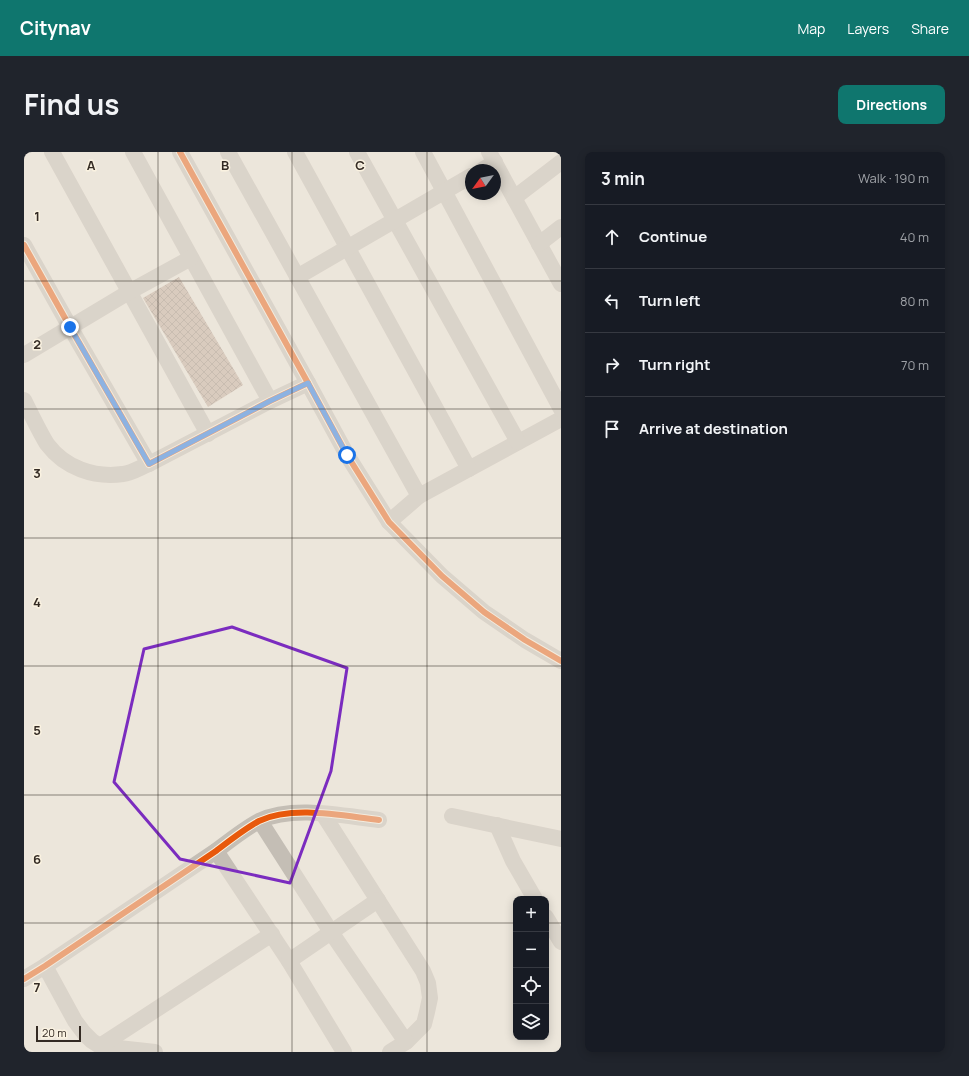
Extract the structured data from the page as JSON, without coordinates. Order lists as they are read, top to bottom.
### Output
{
  "scale_bar": "20 m",
  "north": "bottom left",
  "page": {
    "header": "Citynav",
    "nav": ["Map", "Layers", "Share"],
    "title": "Find us",
    "buttons": "Directions",
    "heading": ["3 min", "Walk · 190 m"],
    "list": [
      ["Continue", "40 m"],
      ["Turn left", "80 m"],
      ["Turn right", "70 m"],
      "Arrive at destination"
    ],
    "map_buttons": ["+", "−"],
    "scale": "20 m"
  },
  "grid": {
    "columns": ["A", "B", "C"],
    "rows": [
      "1",
      "2",
      "3",
      "4",
      "5",
      "6",
      "7"
    ]
  }
}
